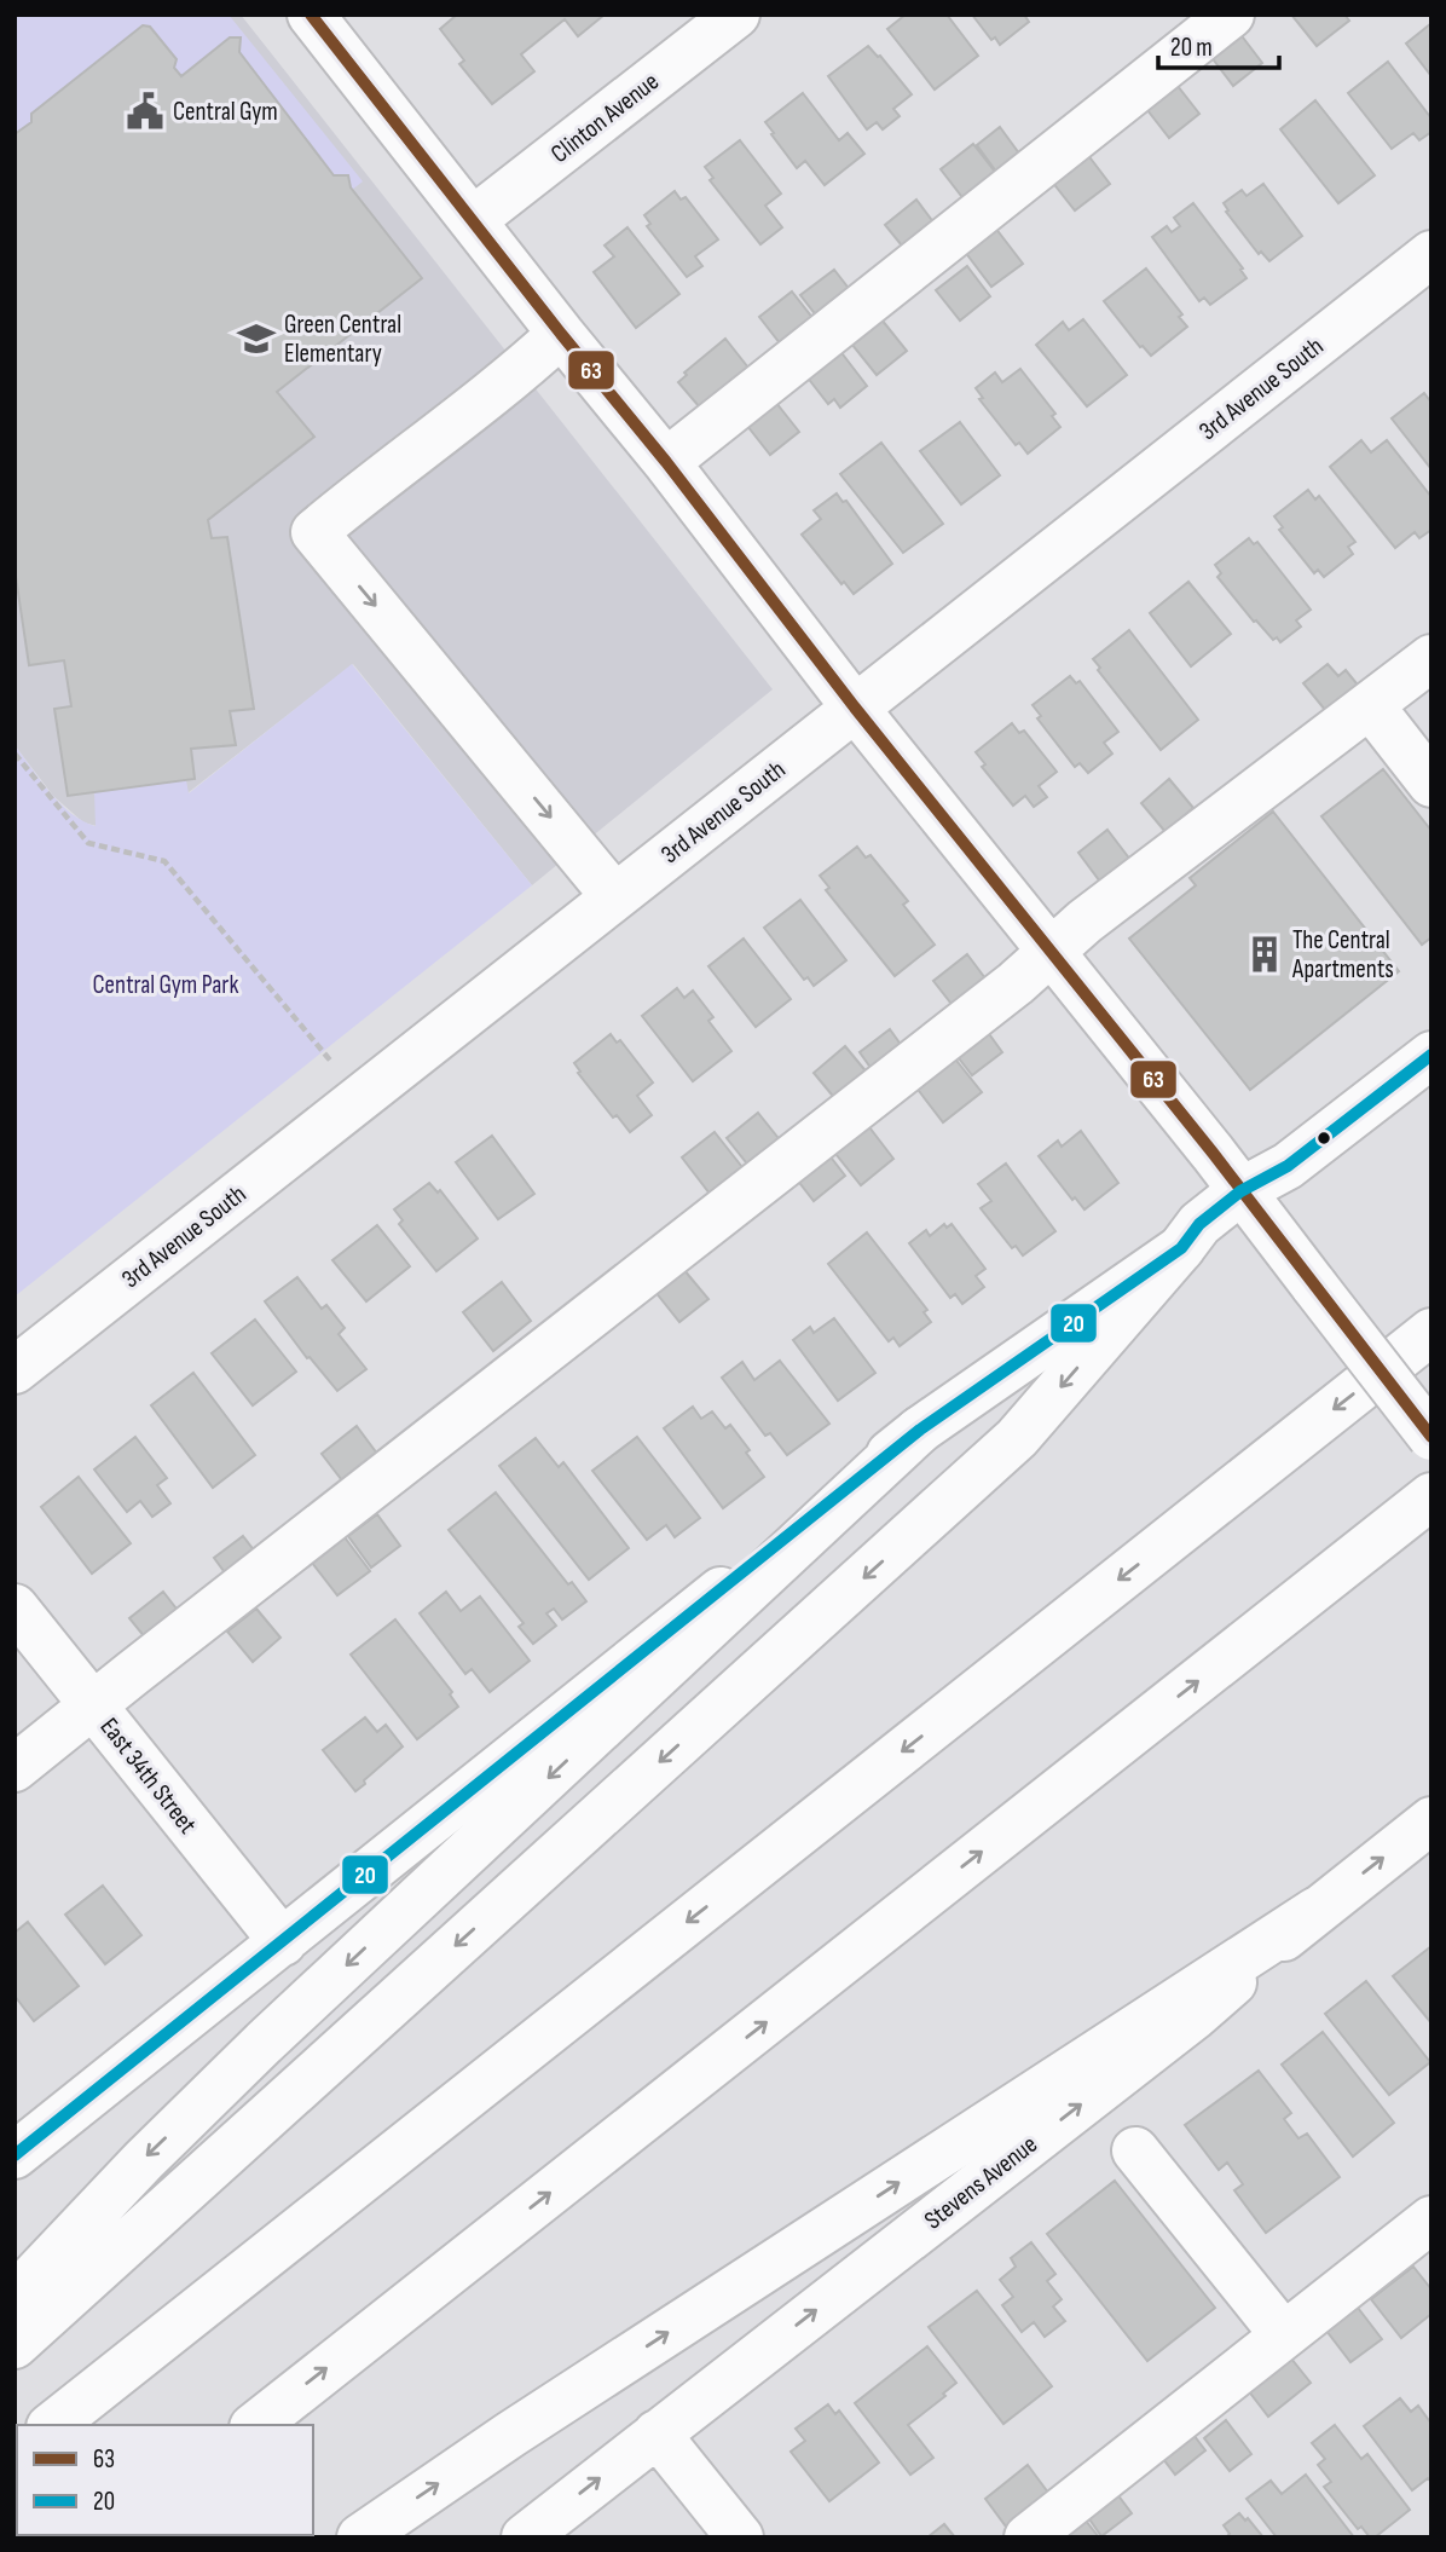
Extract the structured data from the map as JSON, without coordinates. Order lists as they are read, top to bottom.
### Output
{
  "streets": {
    "main road": [
      "Clinton Avenue",
      "3rd Avenue South",
      "East 34th Street",
      "Stevens Avenue"
    ]
  },
  "parks": ["Central Gym Park"],
  "places": {
    "public building": ["Central Gym"],
    "school or university": ["Green Central Elementary"],
    "building": ["The Central Apartments"]
  },
  "lines": ["transit line 63", "transit line 20"],
  "legend": ["63", "20"],
  "scale_bar": "20 m"
}
